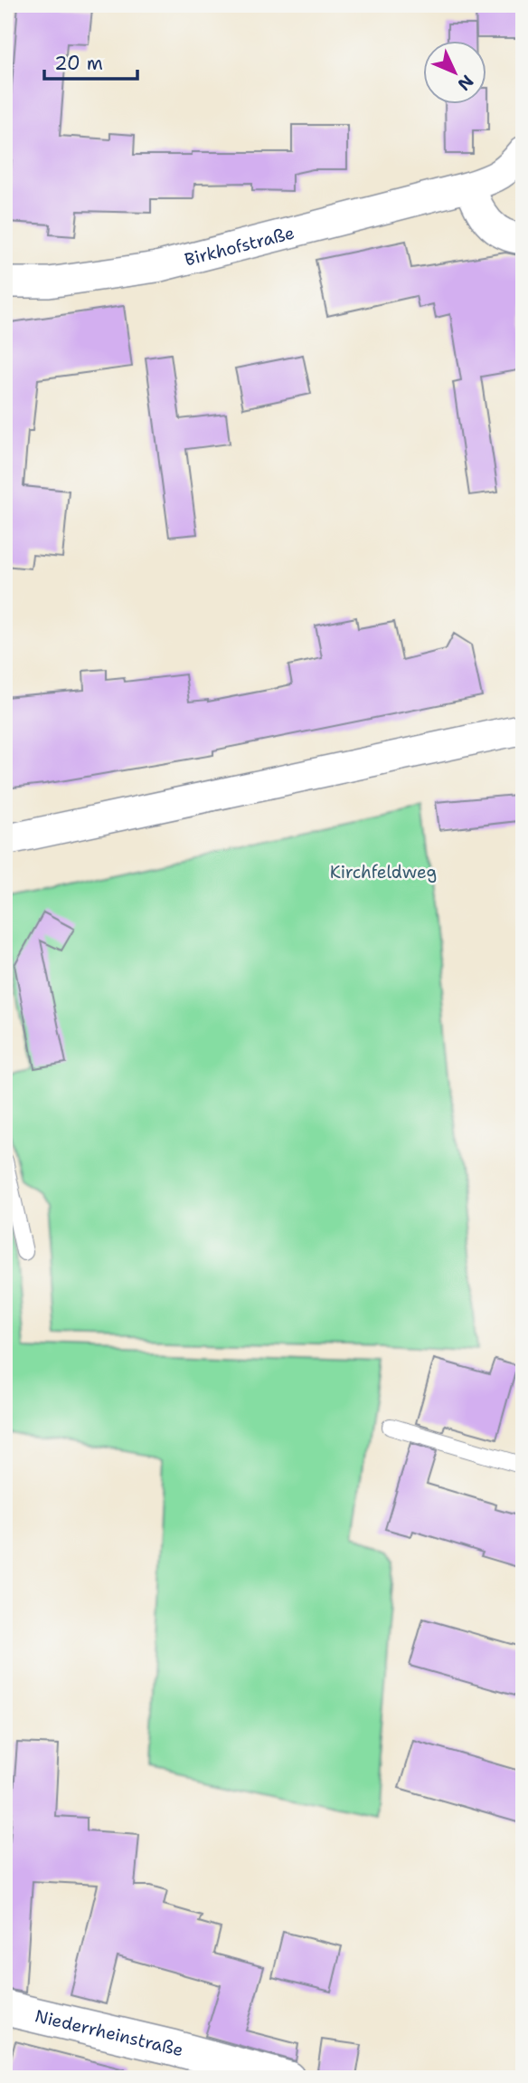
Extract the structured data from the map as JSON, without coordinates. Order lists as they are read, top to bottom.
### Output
{
  "streets": {
    "main road": ["Niederrheinstraße"],
    "street": ["Birkhofstraße"]
  },
  "parks": ["Kirchfeldweg"],
  "scale_bar": "20 m",
  "north": "bottom right"
}
